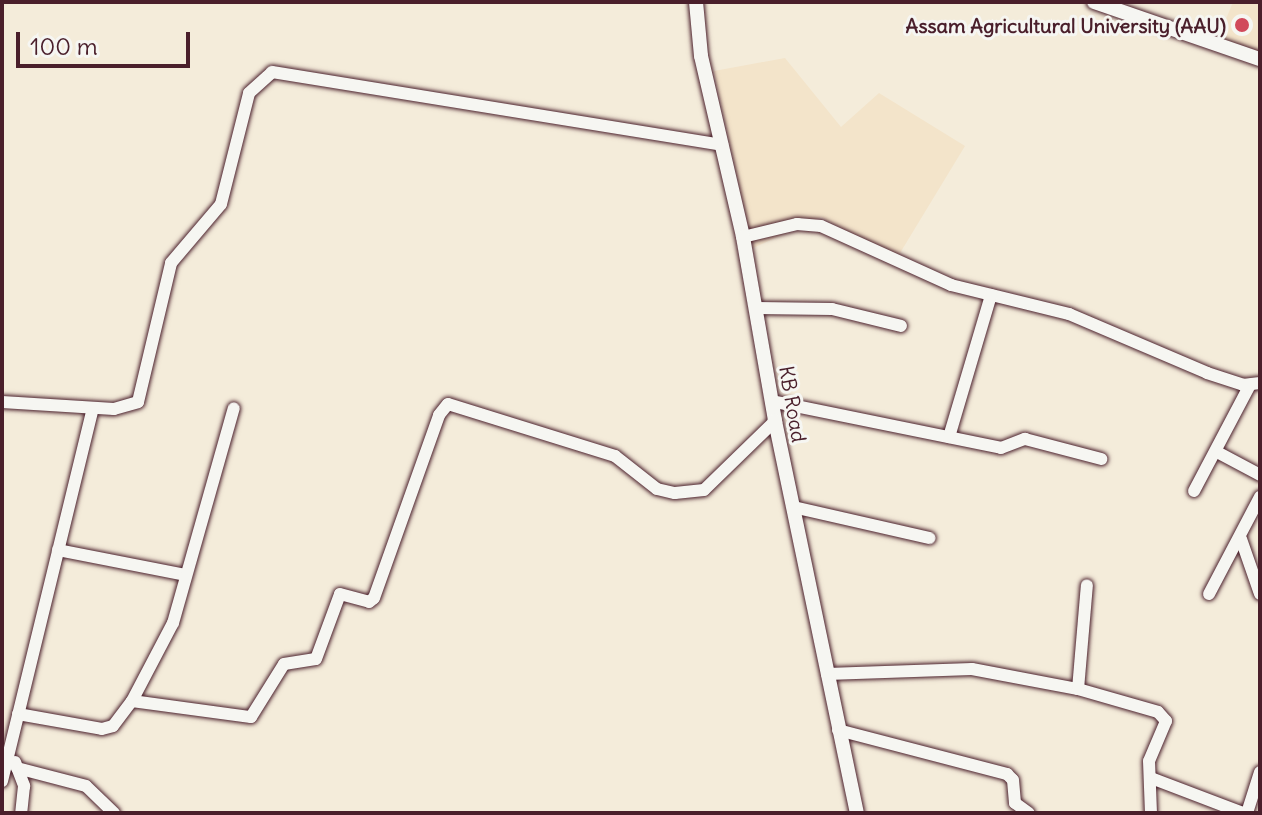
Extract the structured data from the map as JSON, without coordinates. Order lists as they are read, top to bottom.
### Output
{
  "streets": {
    "main road": ["KB Road"]
  },
  "places": ["Assam Agricultural University (AAU)"],
  "scale_bar": "100 m"
}
